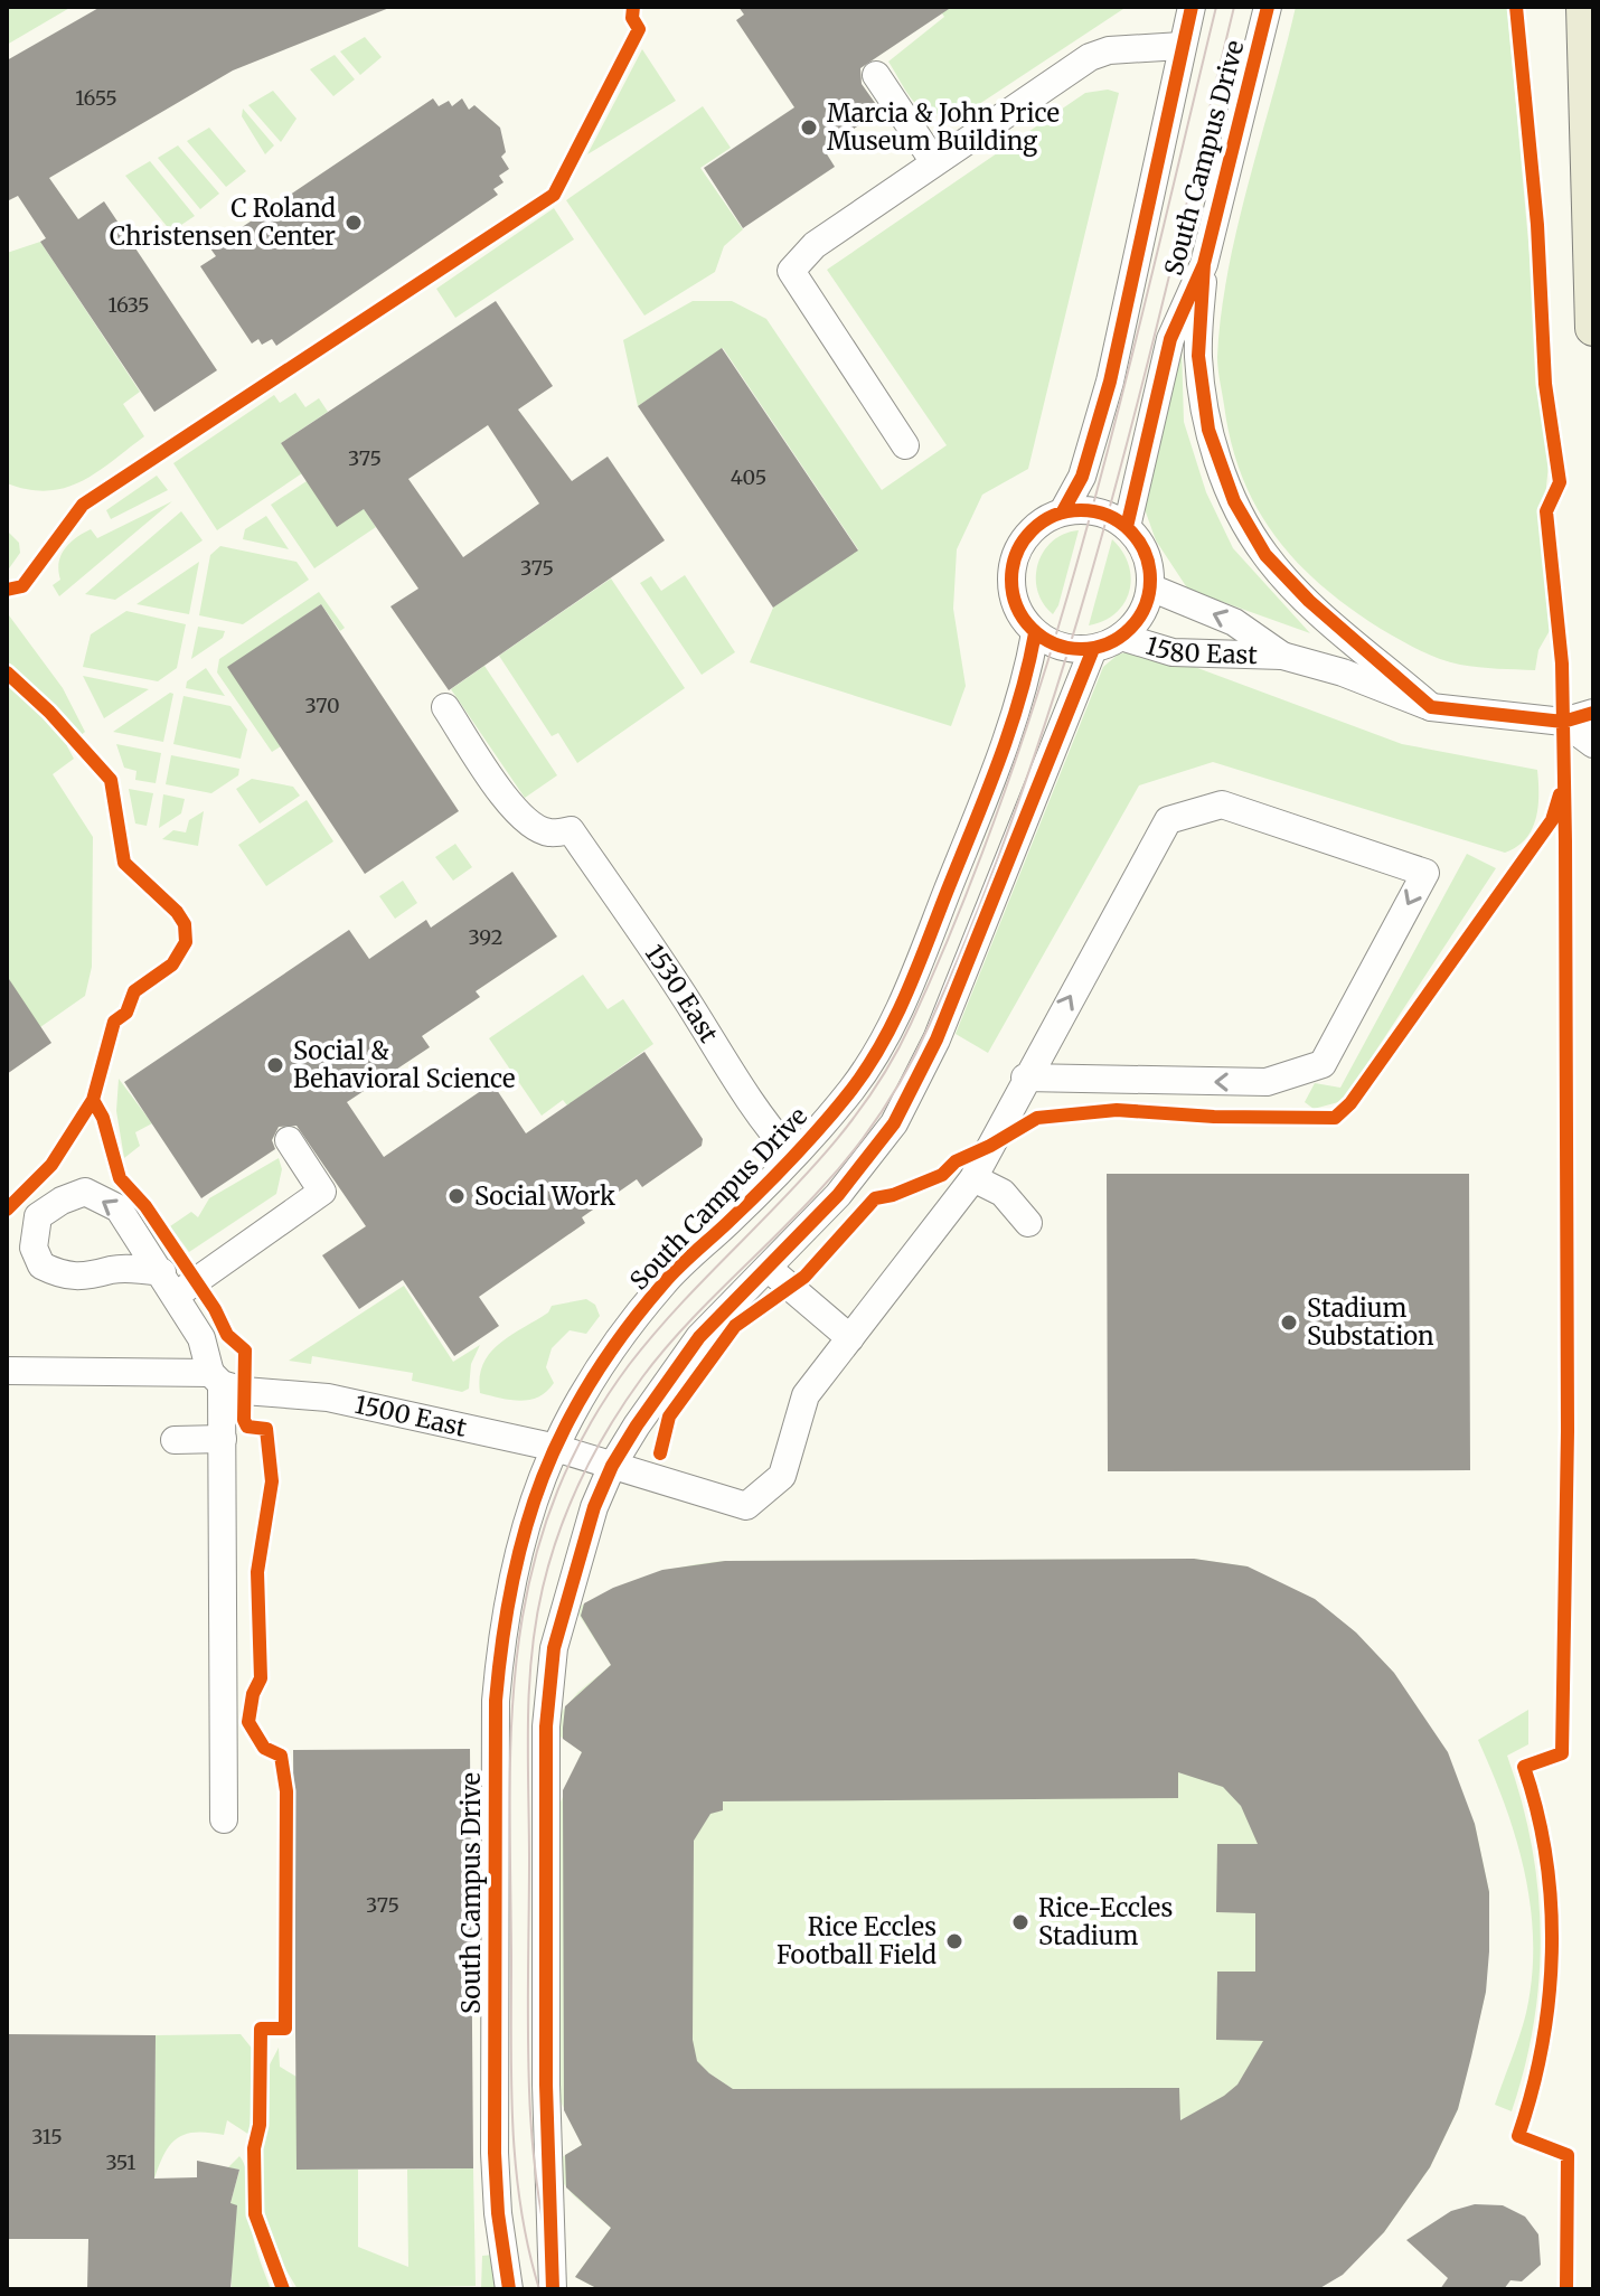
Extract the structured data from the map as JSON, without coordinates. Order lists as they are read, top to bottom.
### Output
{
  "streets": {
    "street": [
      "South Campus Drive",
      "1580 East",
      "1530 East",
      "1500 East"
    ]
  },
  "crossings": [
    ["South Campus Drive", "1580 East"],
    ["South Campus Drive", "1530 East"],
    ["South Campus Drive", "1500 East"]
  ],
  "places": [
    "Marcia & John Price Museum Building",
    "C Roland Christensen Center",
    "Social & Behavioral Science",
    "Social Work",
    "Stadium Substation",
    "Rice-Eccles Stadium",
    "Rice Eccles Football Field"
  ],
  "house_numbers": [
    "1655",
    "1635",
    "375",
    "405",
    "375",
    "370",
    "392",
    "375",
    "315",
    "351"
  ]
}
